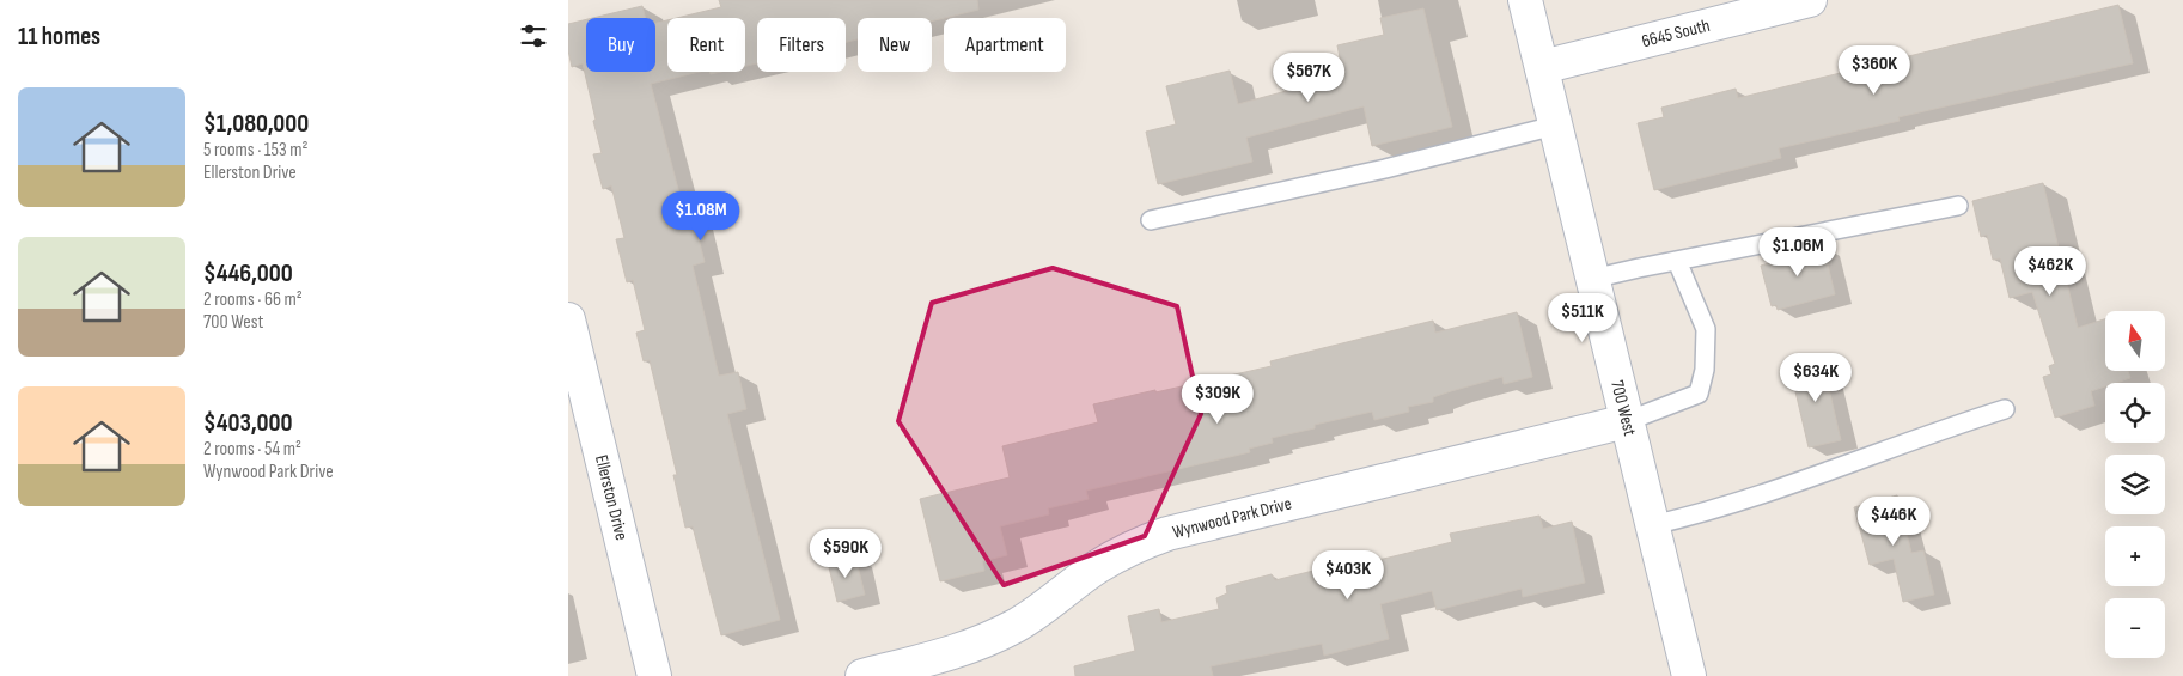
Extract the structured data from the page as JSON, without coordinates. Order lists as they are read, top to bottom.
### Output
{
  "streets": {
    "street": [
      "6645 South",
      "700 West",
      "Ellerston Drive",
      "Wynwood Park Drive"
    ]
  },
  "crossings": [
    ["6645 South", "700 West"],
    ["700 West", "Wynwood Park Drive"]
  ],
  "north": "top",
  "page": {
    "heading": "11 homes",
    "chip": [
      "Buy",
      "Rent",
      "Filters",
      "New",
      "Apartment"
    ],
    "price": [
      "$360K",
      "$567K",
      "$1.08M",
      "$1.06M",
      "$462K",
      "$511K",
      "$634K",
      "$309K",
      "$446K",
      "$590K",
      "$403K"
    ],
    "list": [
      {
        "name": "$1,080,000",
        "note": "5 rooms · 153 m² · Ellerston Drive"
      },
      {
        "name": "$446,000",
        "note": "2 rooms · 66 m² · 700 West"
      },
      {
        "name": "$403,000",
        "note": "2 rooms · 54 m² · Wynwood Park Drive"
      }
    ],
    "map_buttons": ["+", "−"]
  }
}
